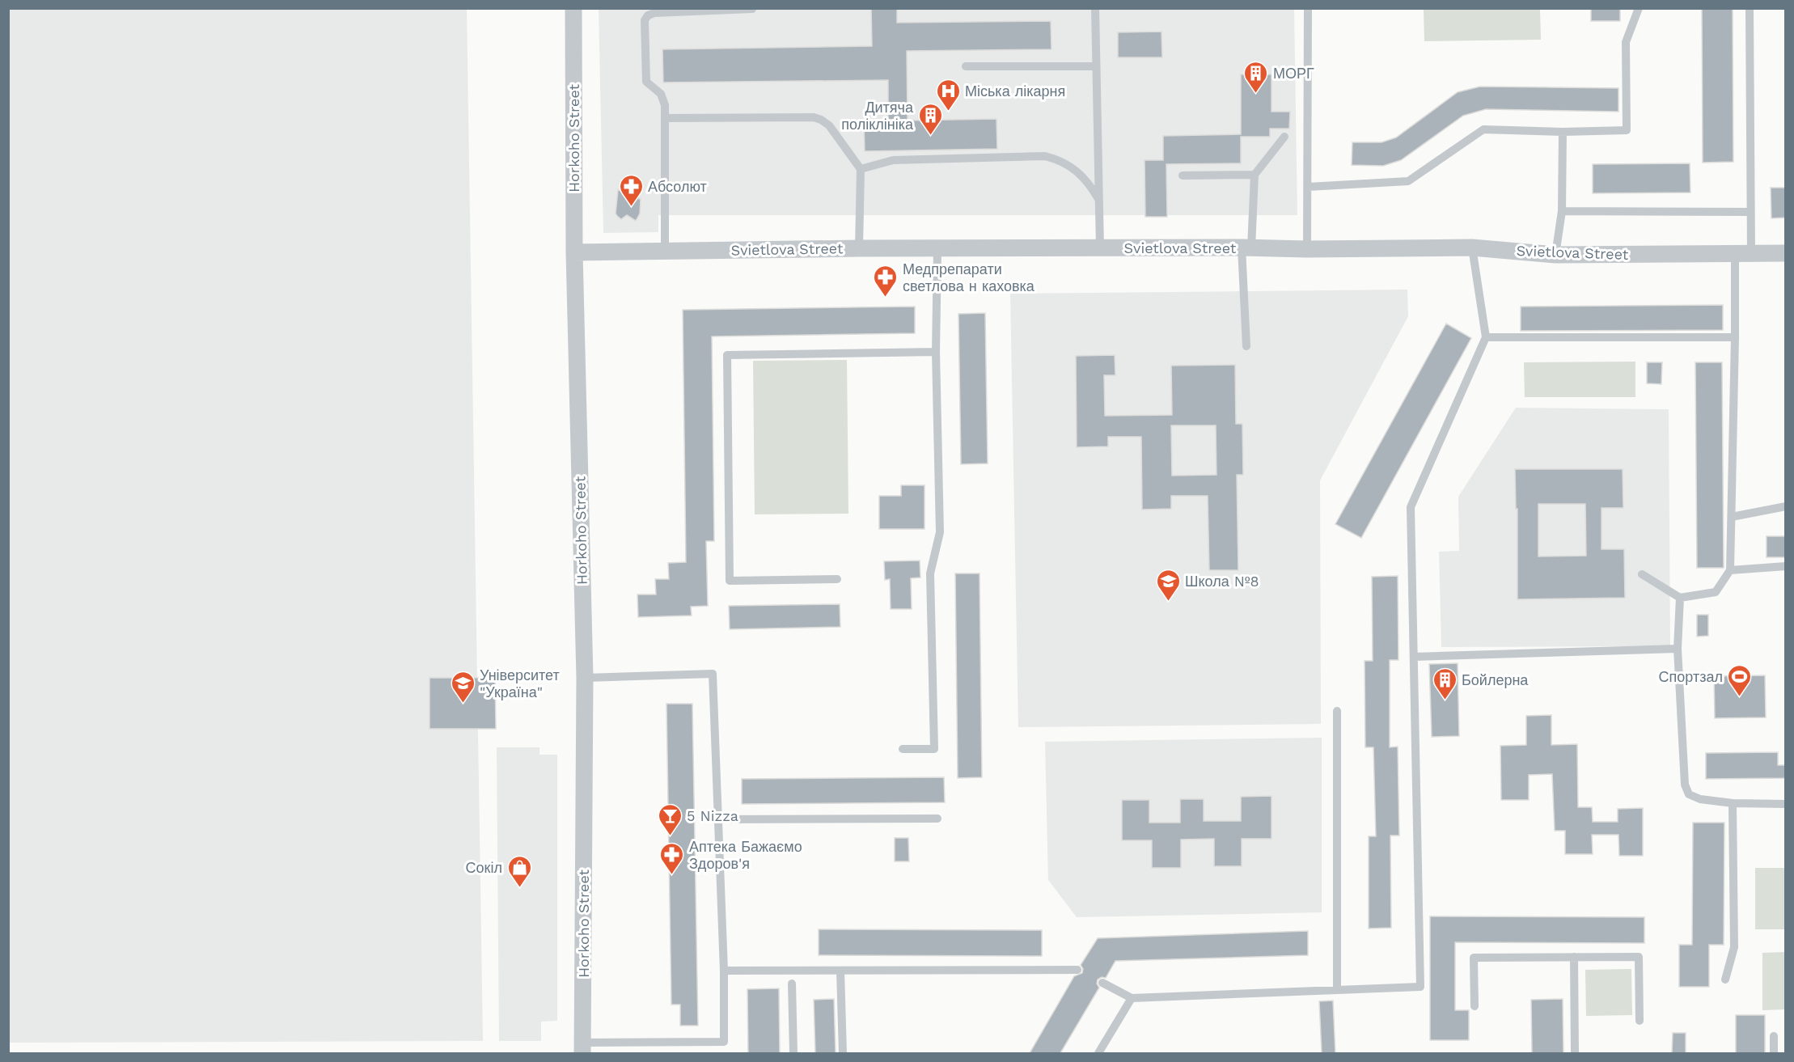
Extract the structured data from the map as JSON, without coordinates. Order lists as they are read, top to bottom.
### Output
{
  "streets": {
    "street": ["Horkoho Street", "Svietlova Street"]
  },
  "crossings": [
    ["Horkoho Street", "Svietlova Street"]
  ],
  "places": {
    "building": ["МОРГ", "Дитяча поліклініка", "Бойлерна"],
    "hospital": ["Міська лікарня"],
    "pharmacy": ["Абсолют", "Медпрепарати светлова н каховка", "Аптека Бажаємо Здоров'я"],
    "school or university": ["Школа №8", "Університет \"Україна\""],
    "sports": ["Спортзал"],
    "bar": ["5 Nizza"],
    "shop": ["Сокіл"]
  }
}
